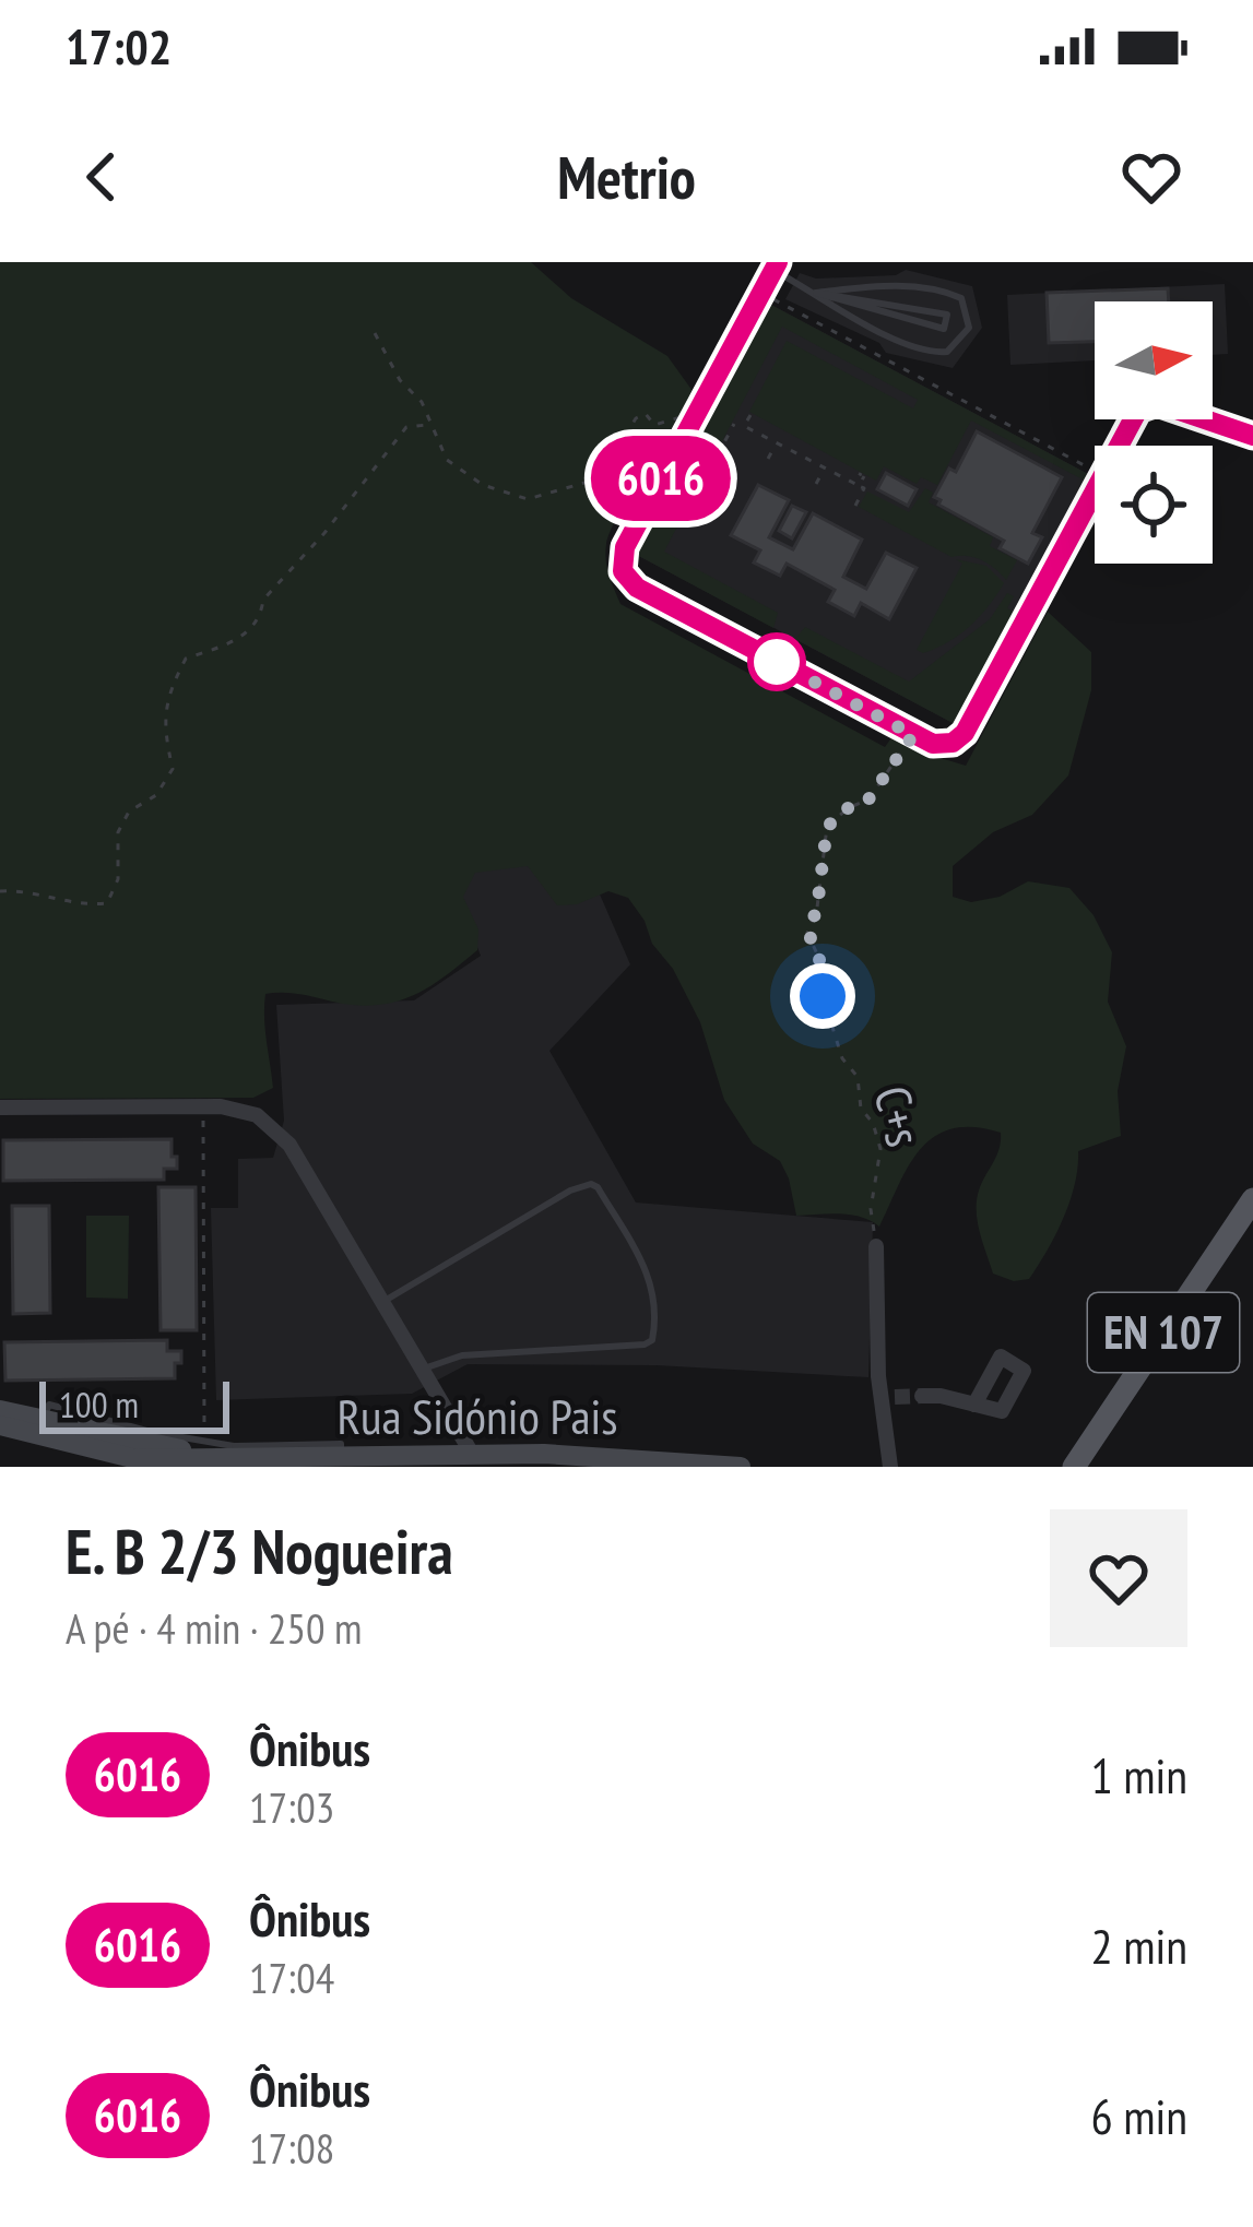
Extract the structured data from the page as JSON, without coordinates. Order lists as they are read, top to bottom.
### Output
{
  "streets": {
    "main road": ["EN 107", "Rua Sidónio Pais"],
    "path": ["C+s"]
  },
  "lines": ["bus line 6016"],
  "scale_bar": "100 m",
  "north": "right",
  "page": {
    "status": "17:02",
    "header": "Metrio",
    "on_map": "6016",
    "scale": "100 m",
    "heading": ["E. B 2/3 Nogueira", "A pé · 4 min · 250 m"],
    "list": [
      {
        "mark": "6016",
        "name": "Ônibus",
        "note": "17:03",
        "value": "1 min"
      },
      {
        "mark": "6016",
        "name": "Ônibus",
        "note": "17:04",
        "value": "2 min"
      },
      {
        "mark": "6016",
        "name": "Ônibus",
        "note": "17:08",
        "value": "6 min"
      }
    ]
  }
}
